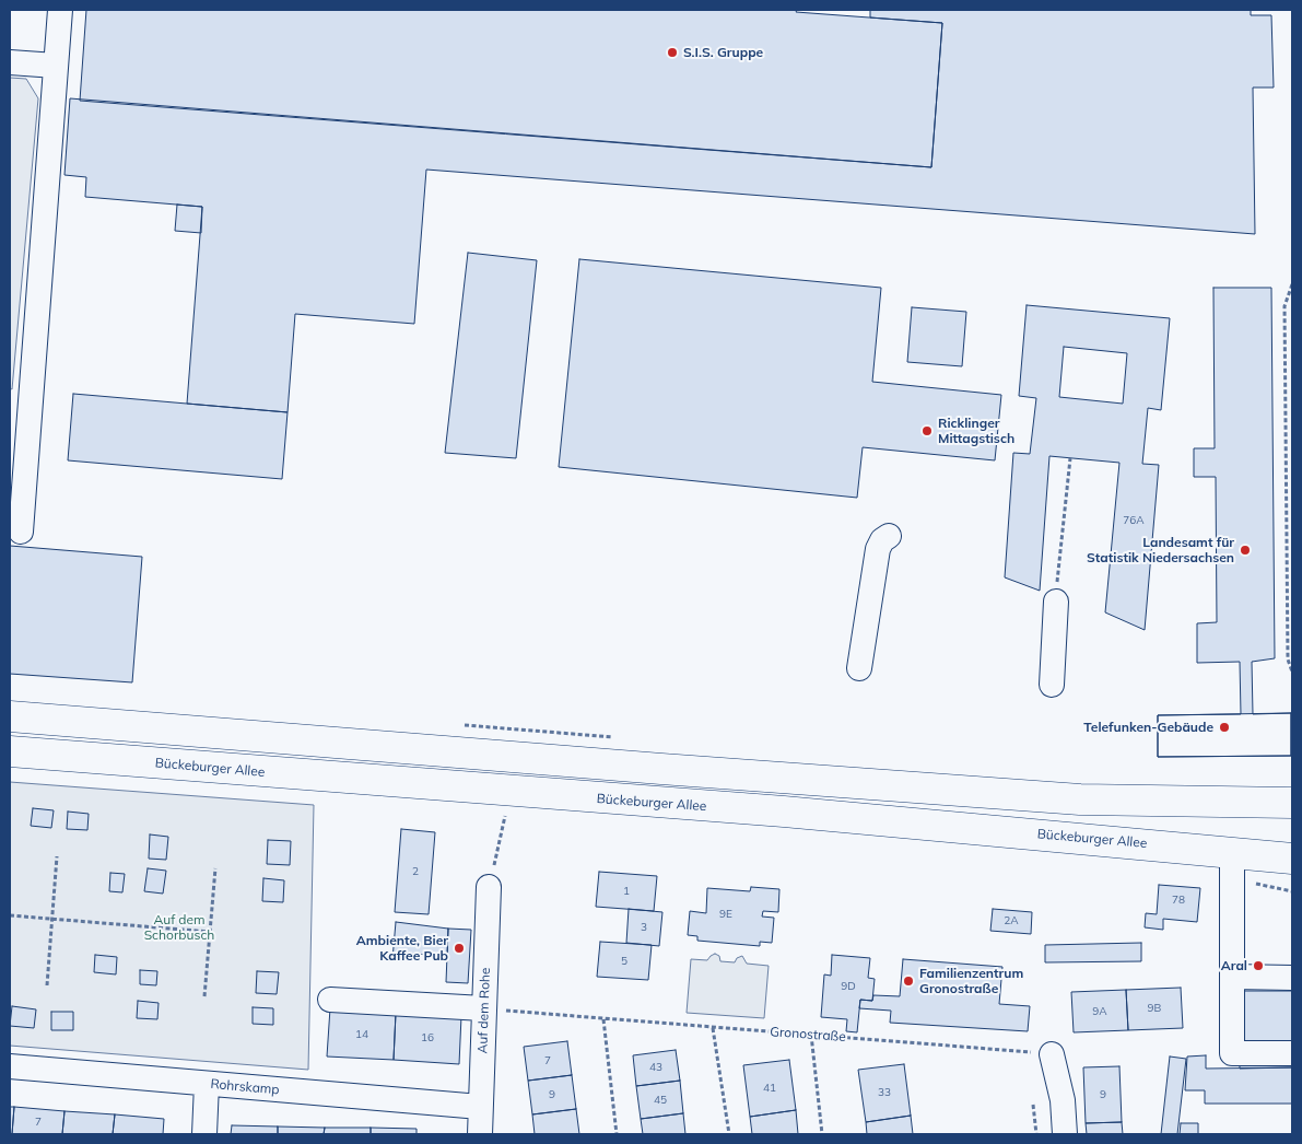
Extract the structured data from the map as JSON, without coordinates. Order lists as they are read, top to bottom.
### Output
{
  "streets": {
    "main road": ["Bückeburger Allee"],
    "street": ["Auf dem Rohe", "Rohrskamp"],
    "path": ["Gronostraße"]
  },
  "crossings": [
    ["Auf dem Rohe", "Gronostraße"],
    ["Auf dem Rohe", "Rohrskamp"]
  ],
  "parks": ["Auf dem Schorbusch"],
  "places": [
    "S.I.S. Gruppe",
    "Ricklinger Mittagstisch",
    "Landesamt für Statistik Niedersachsen",
    "Telefunken-Gebäude",
    "Ambiente, Bier Kaffee Pub",
    "Aral",
    "Familienzentrum Gronostraße"
  ],
  "house_numbers": [
    "76A",
    "2",
    "1",
    "78",
    "9E",
    "2A",
    "3",
    "5",
    "9D",
    "9B",
    "9A",
    "14",
    "16",
    "7",
    "43",
    "41",
    "33",
    "9",
    "9",
    "45",
    "7"
  ]
}
